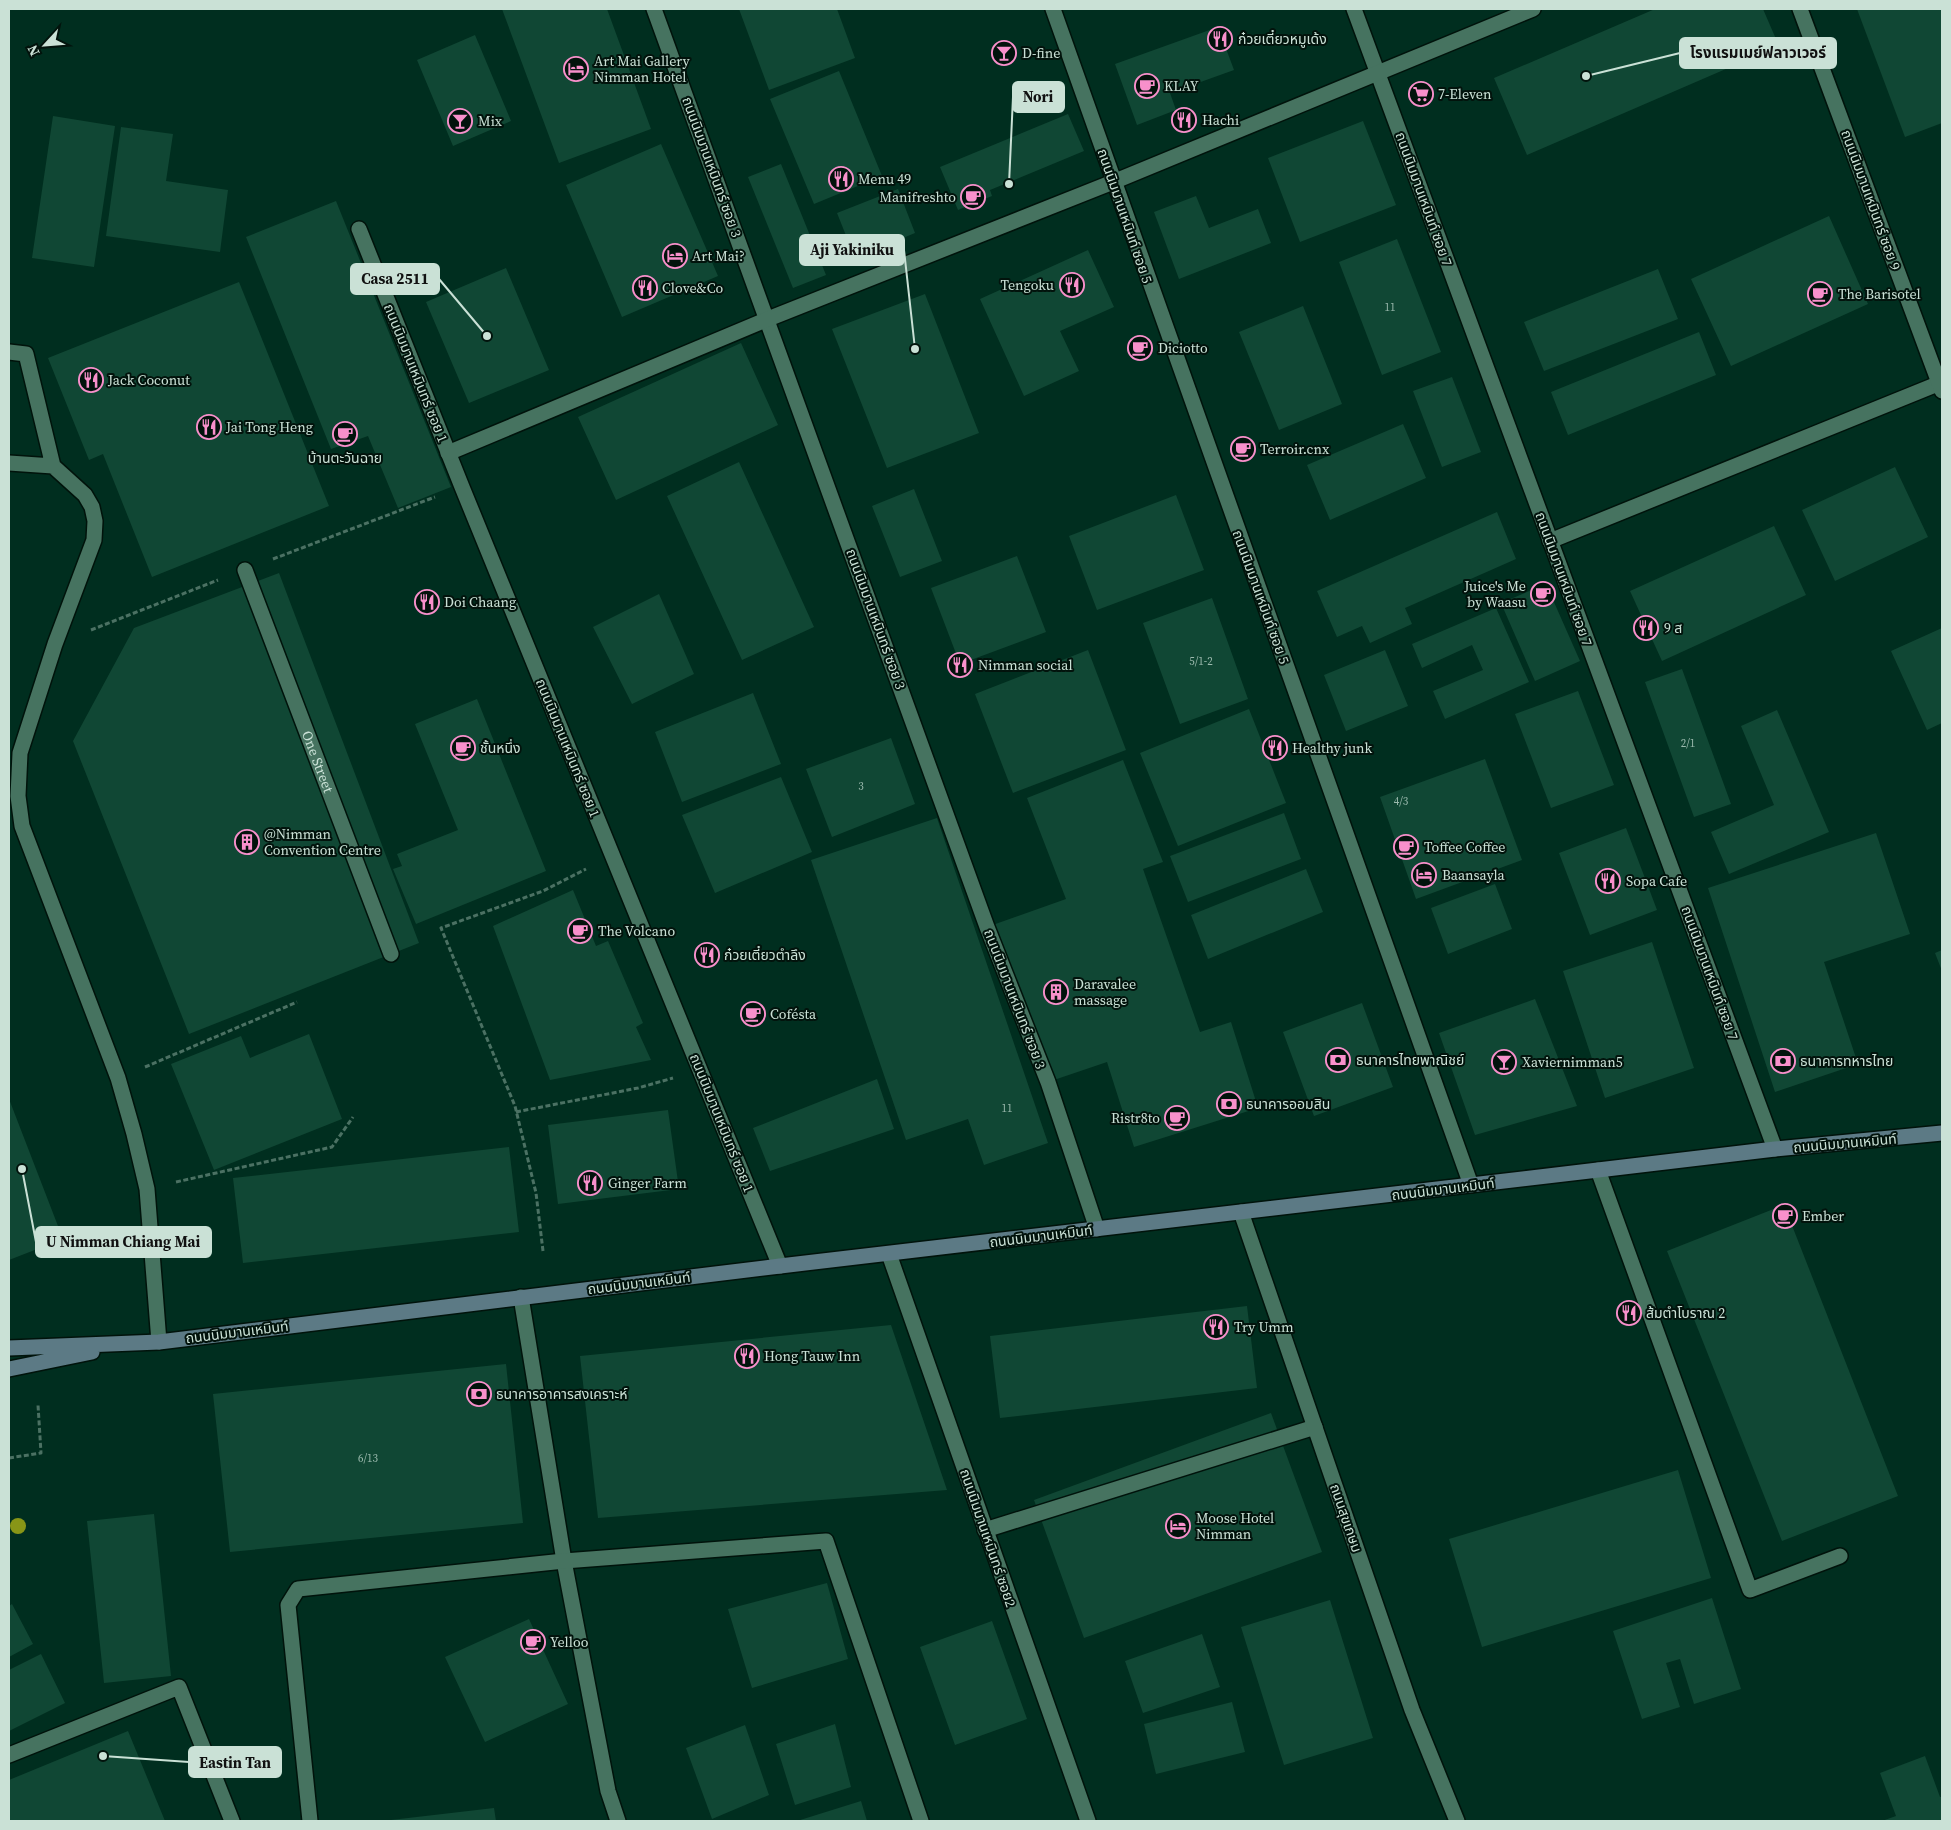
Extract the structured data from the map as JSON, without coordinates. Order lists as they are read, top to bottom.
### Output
{
  "streets": {
    "main road": ["ถนนนิมมานเหมินท์"],
    "street": [
      "ถนนนิมมานเหมินทร์ ซอย 3",
      "ถนนนิมมานเหมินท์ ซอย 7",
      "ถนนนิมมานเหมินทร์ ซอย 9",
      "ถนนนิมมานเหมินท์ ซอย 5",
      "ถนนนิมมานเหมินทร์ ซอย 1",
      "One Street",
      "ถนนสุขเกษม",
      "ถนนนิมมานเหมินทร์ ซอย2"
    ]
  },
  "crossings": [
    ["ถนนนิมมานเหมินทร์ ซอย 3", "ถนนนิมมานเหมินท์"],
    ["ถนนนิมมานเหมินท์ ซอย 7", "ถนนนิมมานเหมินท์"],
    ["ถนนนิมมานเหมินท์ ซอย 5", "ถนนนิมมานเหมินท์"],
    ["ถนนนิมมานเหมินทร์ ซอย 1", "ถนนนิมมานเหมินท์"],
    ["ถนนนิมมานเหมินท์", "ถนนสุขเกษม"],
    ["ถนนนิมมานเหมินท์", "ถนนนิมมานเหมินทร์ ซอย2"]
  ],
  "places": {
    "restaurant": [
      "ก๋วยเตี๋ยวหมูเด้ง",
      "Hachi",
      "Menu 49",
      "Tengoku",
      "Clove&Co",
      "Jack Coconut",
      "Jai Tong Heng",
      "Doi Chaang",
      "9 ส",
      "Nimman social",
      "Healthy junk",
      "Sopa Cafe",
      "ก๋วยเตี๋ยวตำลึง",
      "Ginger Farm",
      "ส้มตำโบราณ 2",
      "Try Umm",
      "Hong Tauw Inn"
    ],
    "bar": ["D-fine", "Mix", "Xaviernimman5"],
    "hotel": [
      "Art Mai Gallery Nimman Hotel",
      "Art Mai?",
      "Baansayla",
      "Moose Hotel Nimman"
    ],
    "other": [
      "โรงแรมเมย์ฟลาวเวอร์",
      "Nori",
      "Casa 2511",
      "Aji Yakiniku",
      "U Nimman Chiang Mai",
      "Eastin Tan"
    ],
    "cafe": [
      "KLAY",
      "Manifreshto",
      "The Barisotel",
      "Diciotto",
      "บ้านตะวันฉาย",
      "Terroir.cnx",
      "Juice's Me by Waasu",
      "ชั้นหนึ่ง",
      "Toffee Coffee",
      "The Volcano",
      "Cofésta",
      "Ristr8to",
      "Ember",
      "Yelloo"
    ],
    "supermarket": ["7-Eleven"],
    "building": ["@Nimman Convention Centre", "Daravalee massage"],
    "bank": [
      "ธนาคารไทยพาณิชย์",
      "ธนาคารทหารไทย",
      "ธนาคารออมสิน",
      "ธนาคารอาคารสงเคราะห์"
    ]
  },
  "house_numbers": [
    "11",
    "5/1-2",
    "2/1",
    "3",
    "4/3",
    "11",
    "6/13"
  ],
  "north": "bottom left"
}
